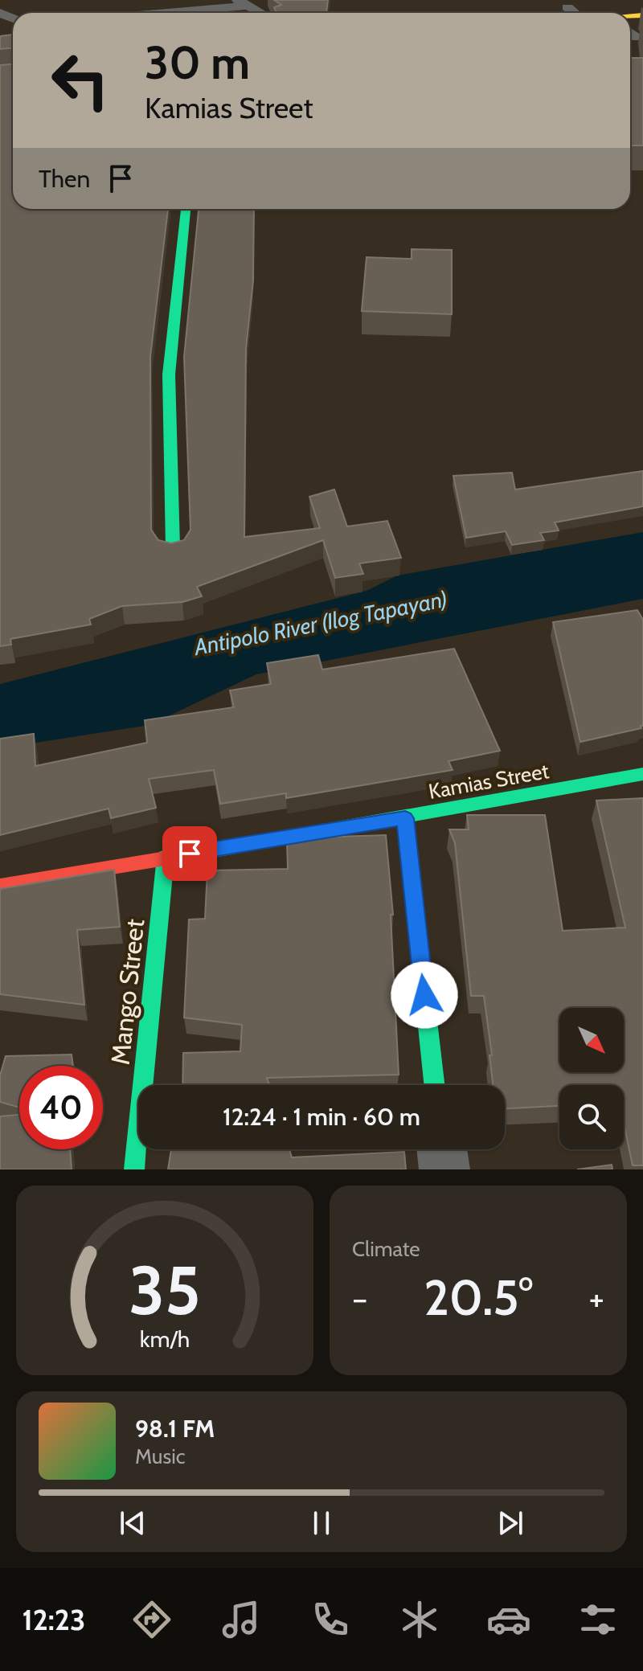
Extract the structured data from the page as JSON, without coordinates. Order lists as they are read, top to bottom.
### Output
{
  "streets": {
    "street": ["Kamias Street", "Mango Street"]
  },
  "crossings": [
    ["Kamias Street", "Mango Street"]
  ],
  "water": ["Antipolo River (Ilog Tapayan)"],
  "north": "bottom right",
  "page": {
    "turn": ["30 m", "Kamias Street"],
    "then": "Then",
    "limit": "40",
    "trip": "12:24 · 1 min · 60 m",
    "tile": "Climate",
    "heat": ["−", "20.5°", "+"],
    "song": ["98.1 FM", "Music"],
    "tabs": "12:23",
    "gauge": ["35", "km/h"]
  }
}
